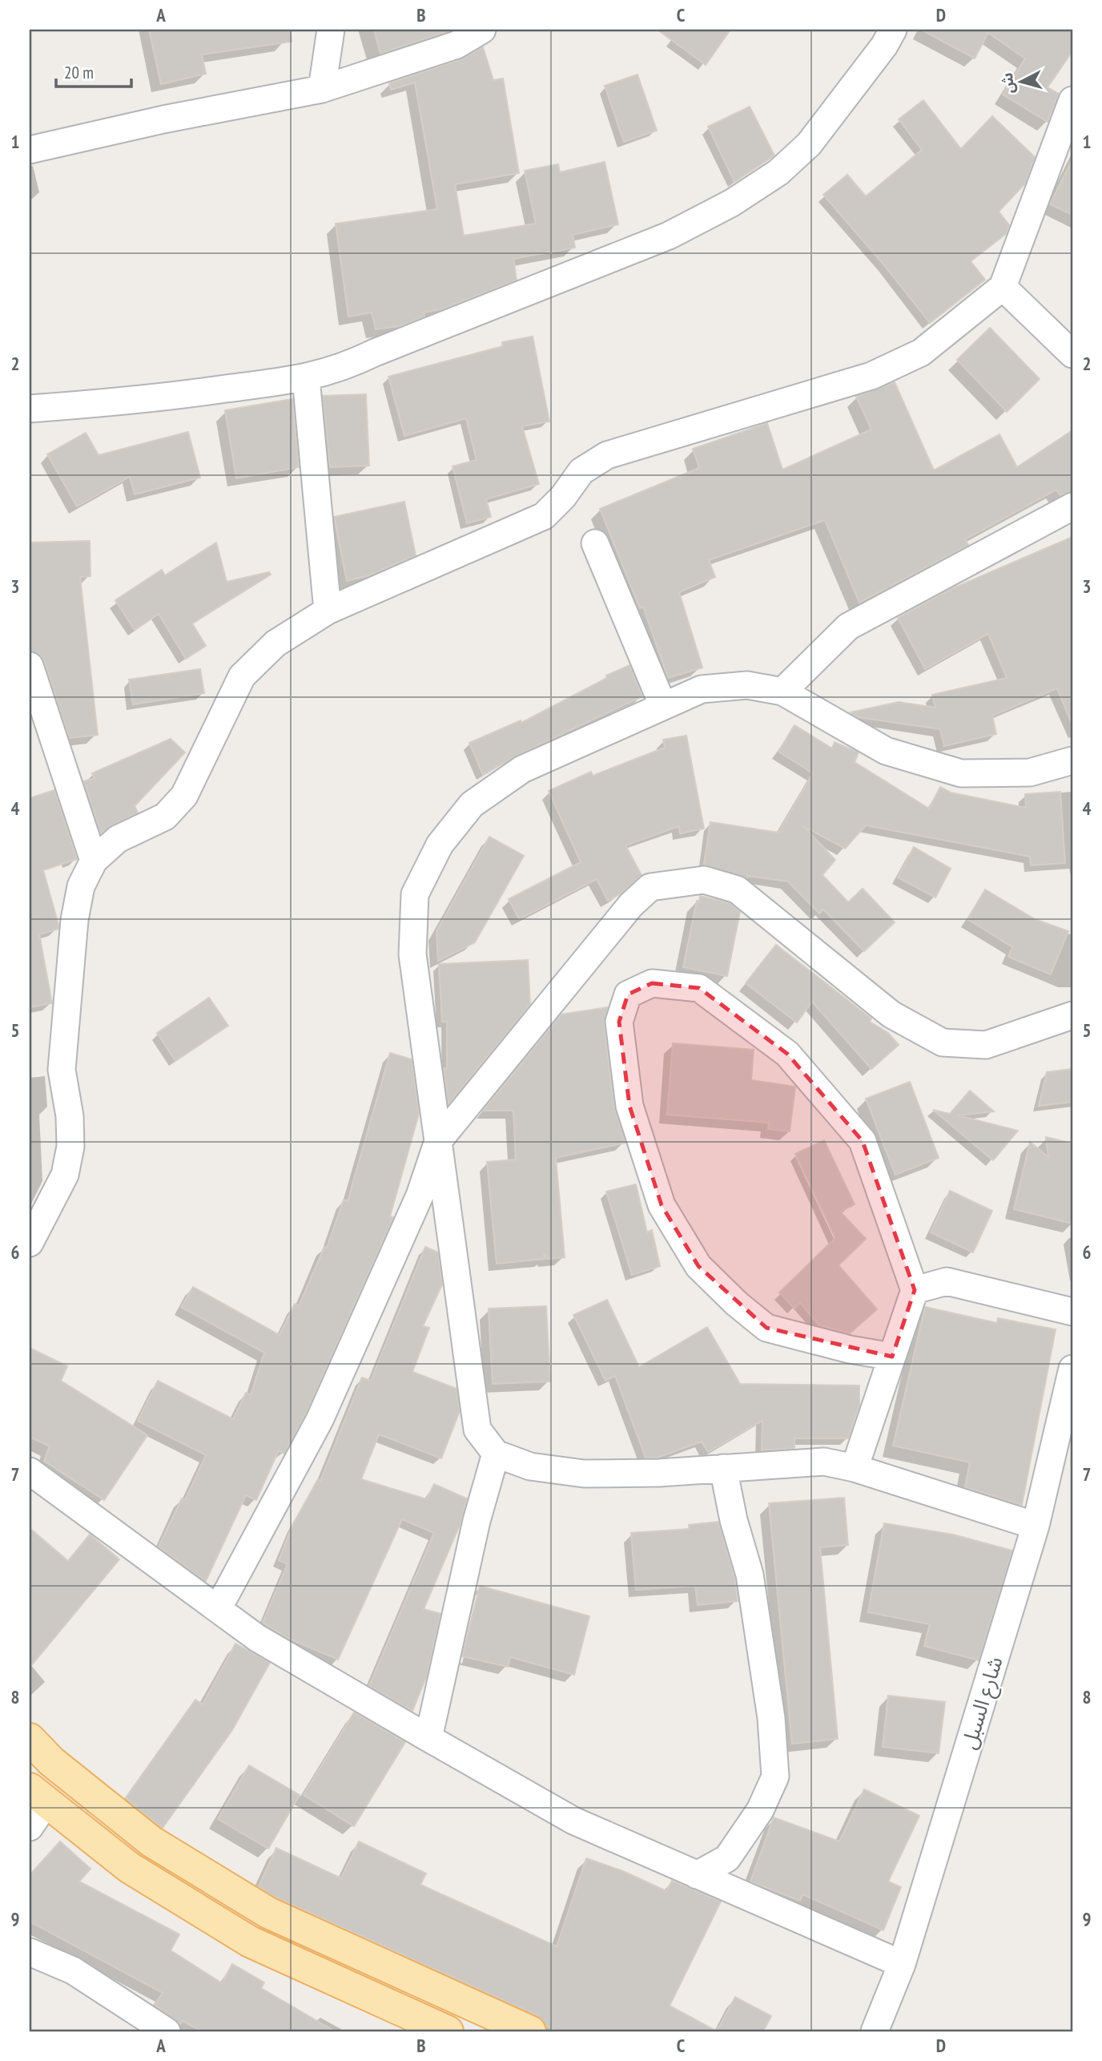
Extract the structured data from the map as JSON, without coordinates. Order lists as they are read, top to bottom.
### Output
{
  "streets": {
    "street": ["شارع السبل"]
  },
  "scale_bar": "20 m",
  "north": "left",
  "grid": {
    "columns": [
      "A",
      "B",
      "C",
      "D"
    ],
    "rows": [
      "1",
      "2",
      "3",
      "4",
      "5",
      "6",
      "7",
      "8",
      "9"
    ]
  }
}
